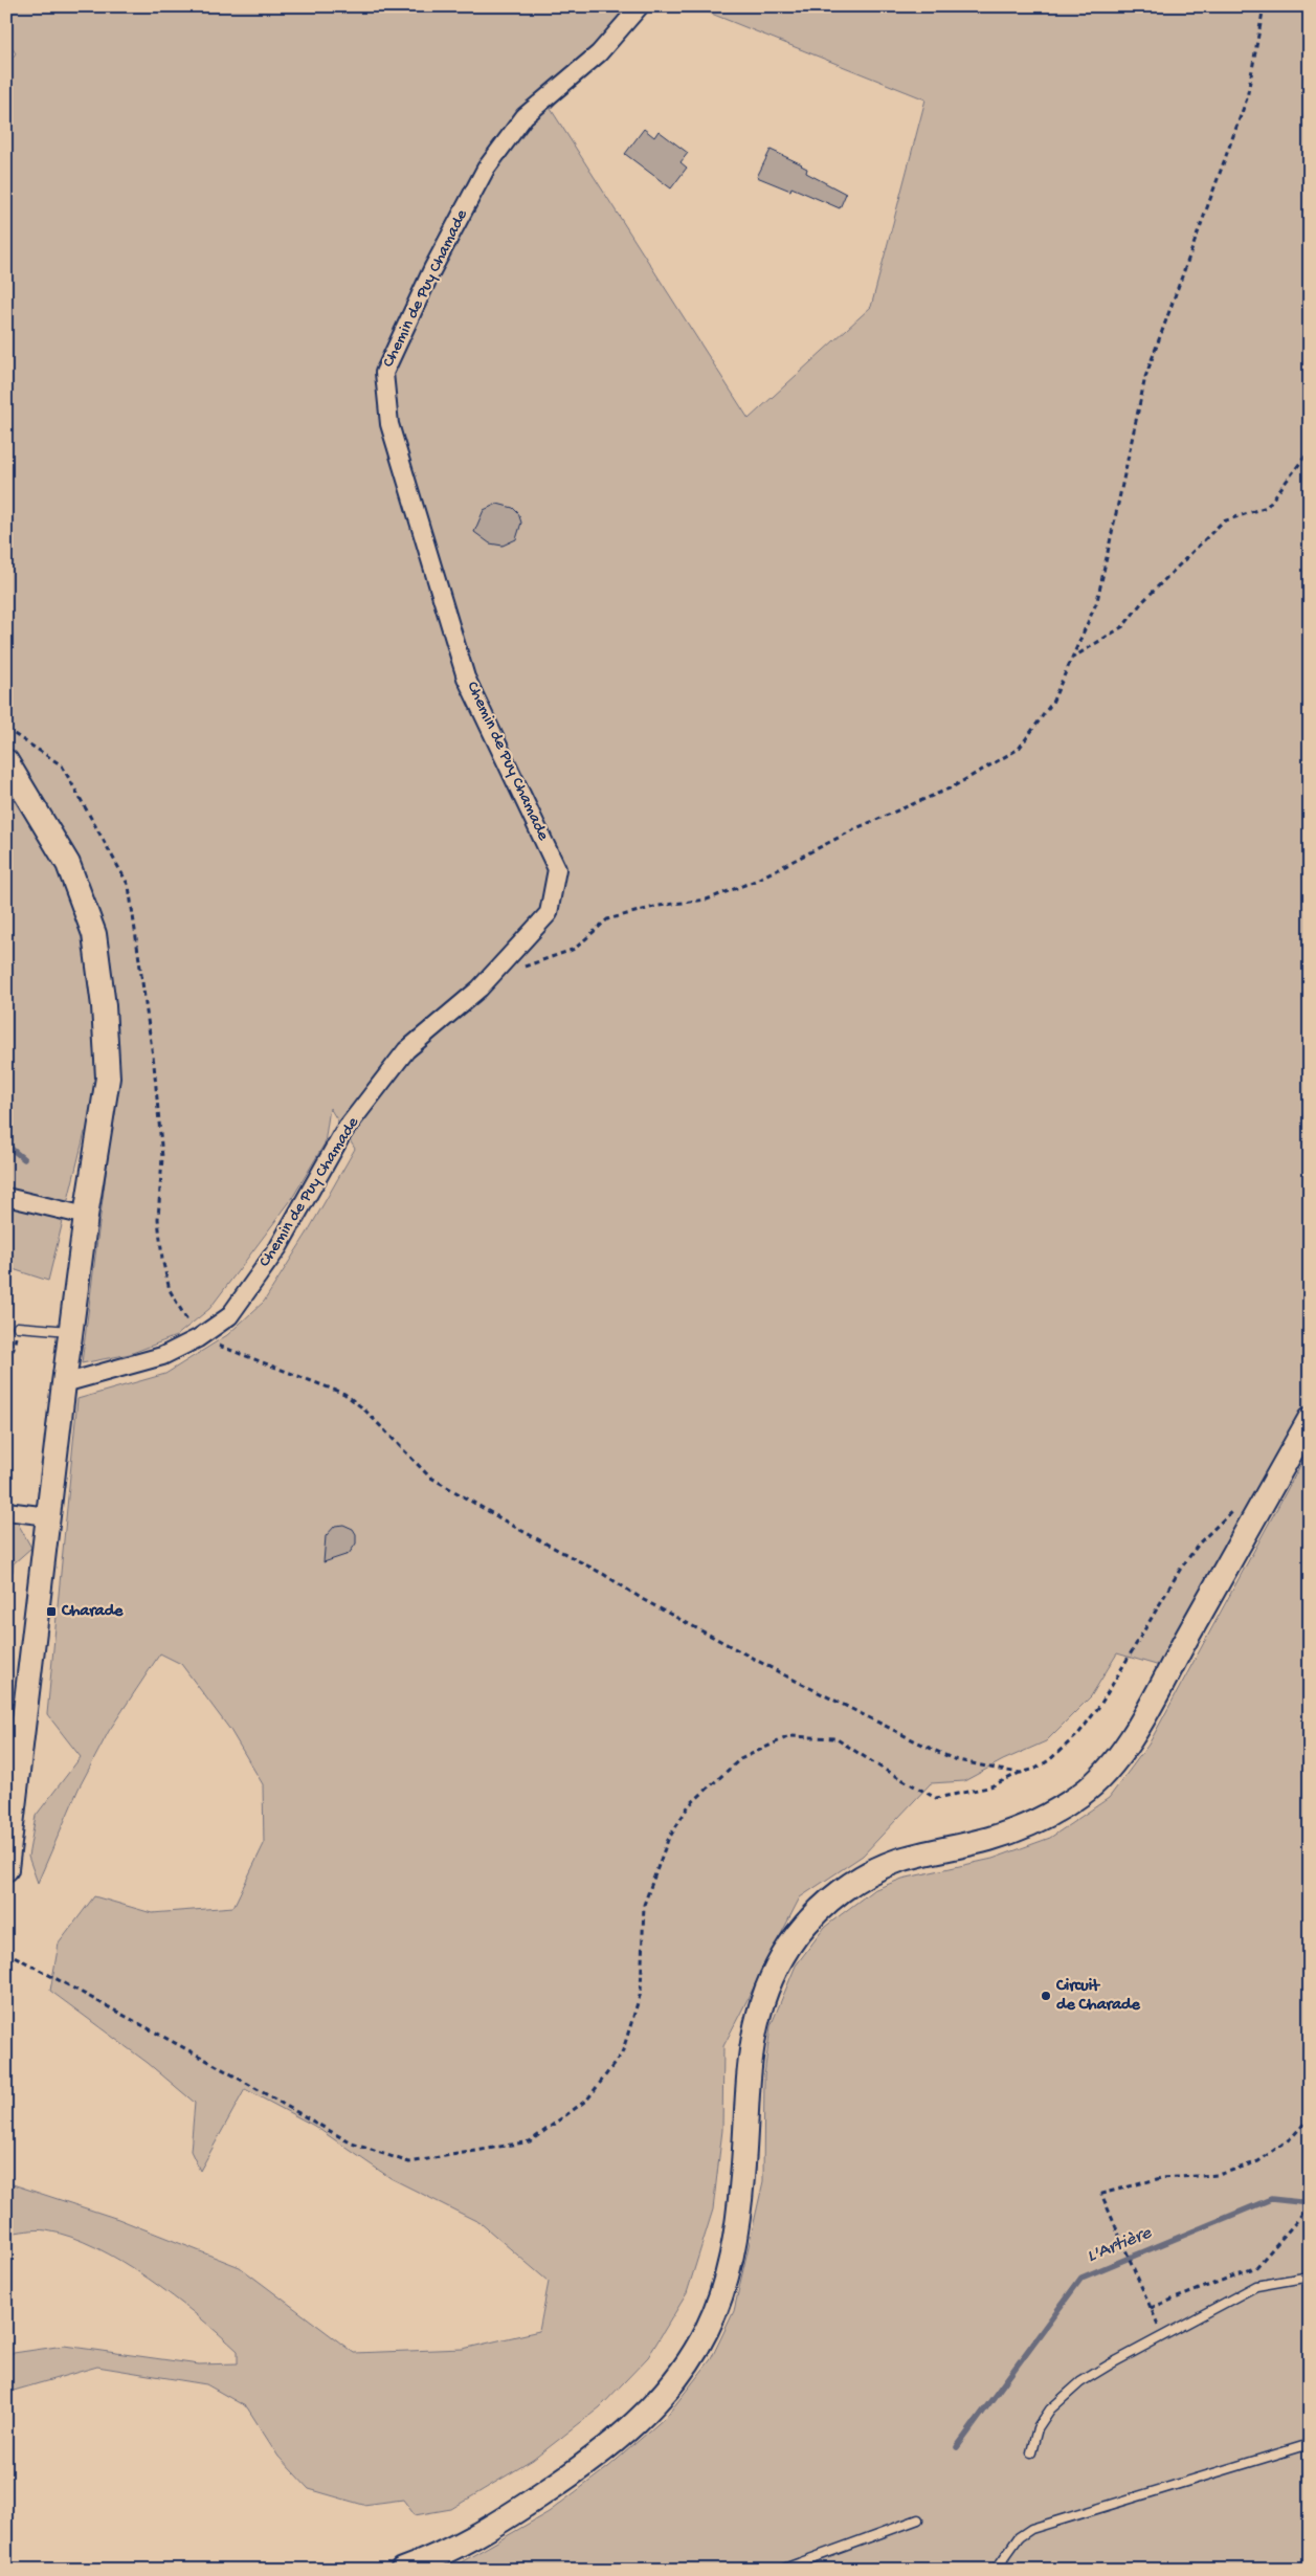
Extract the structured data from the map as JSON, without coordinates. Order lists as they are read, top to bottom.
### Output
{
  "streets": {
    "street": ["Chemin de Puy Chamade"]
  },
  "water": ["L'Artière"],
  "places": {
    "transit": ["Charade"],
    "other": ["Circuit de Charade"]
  }
}
